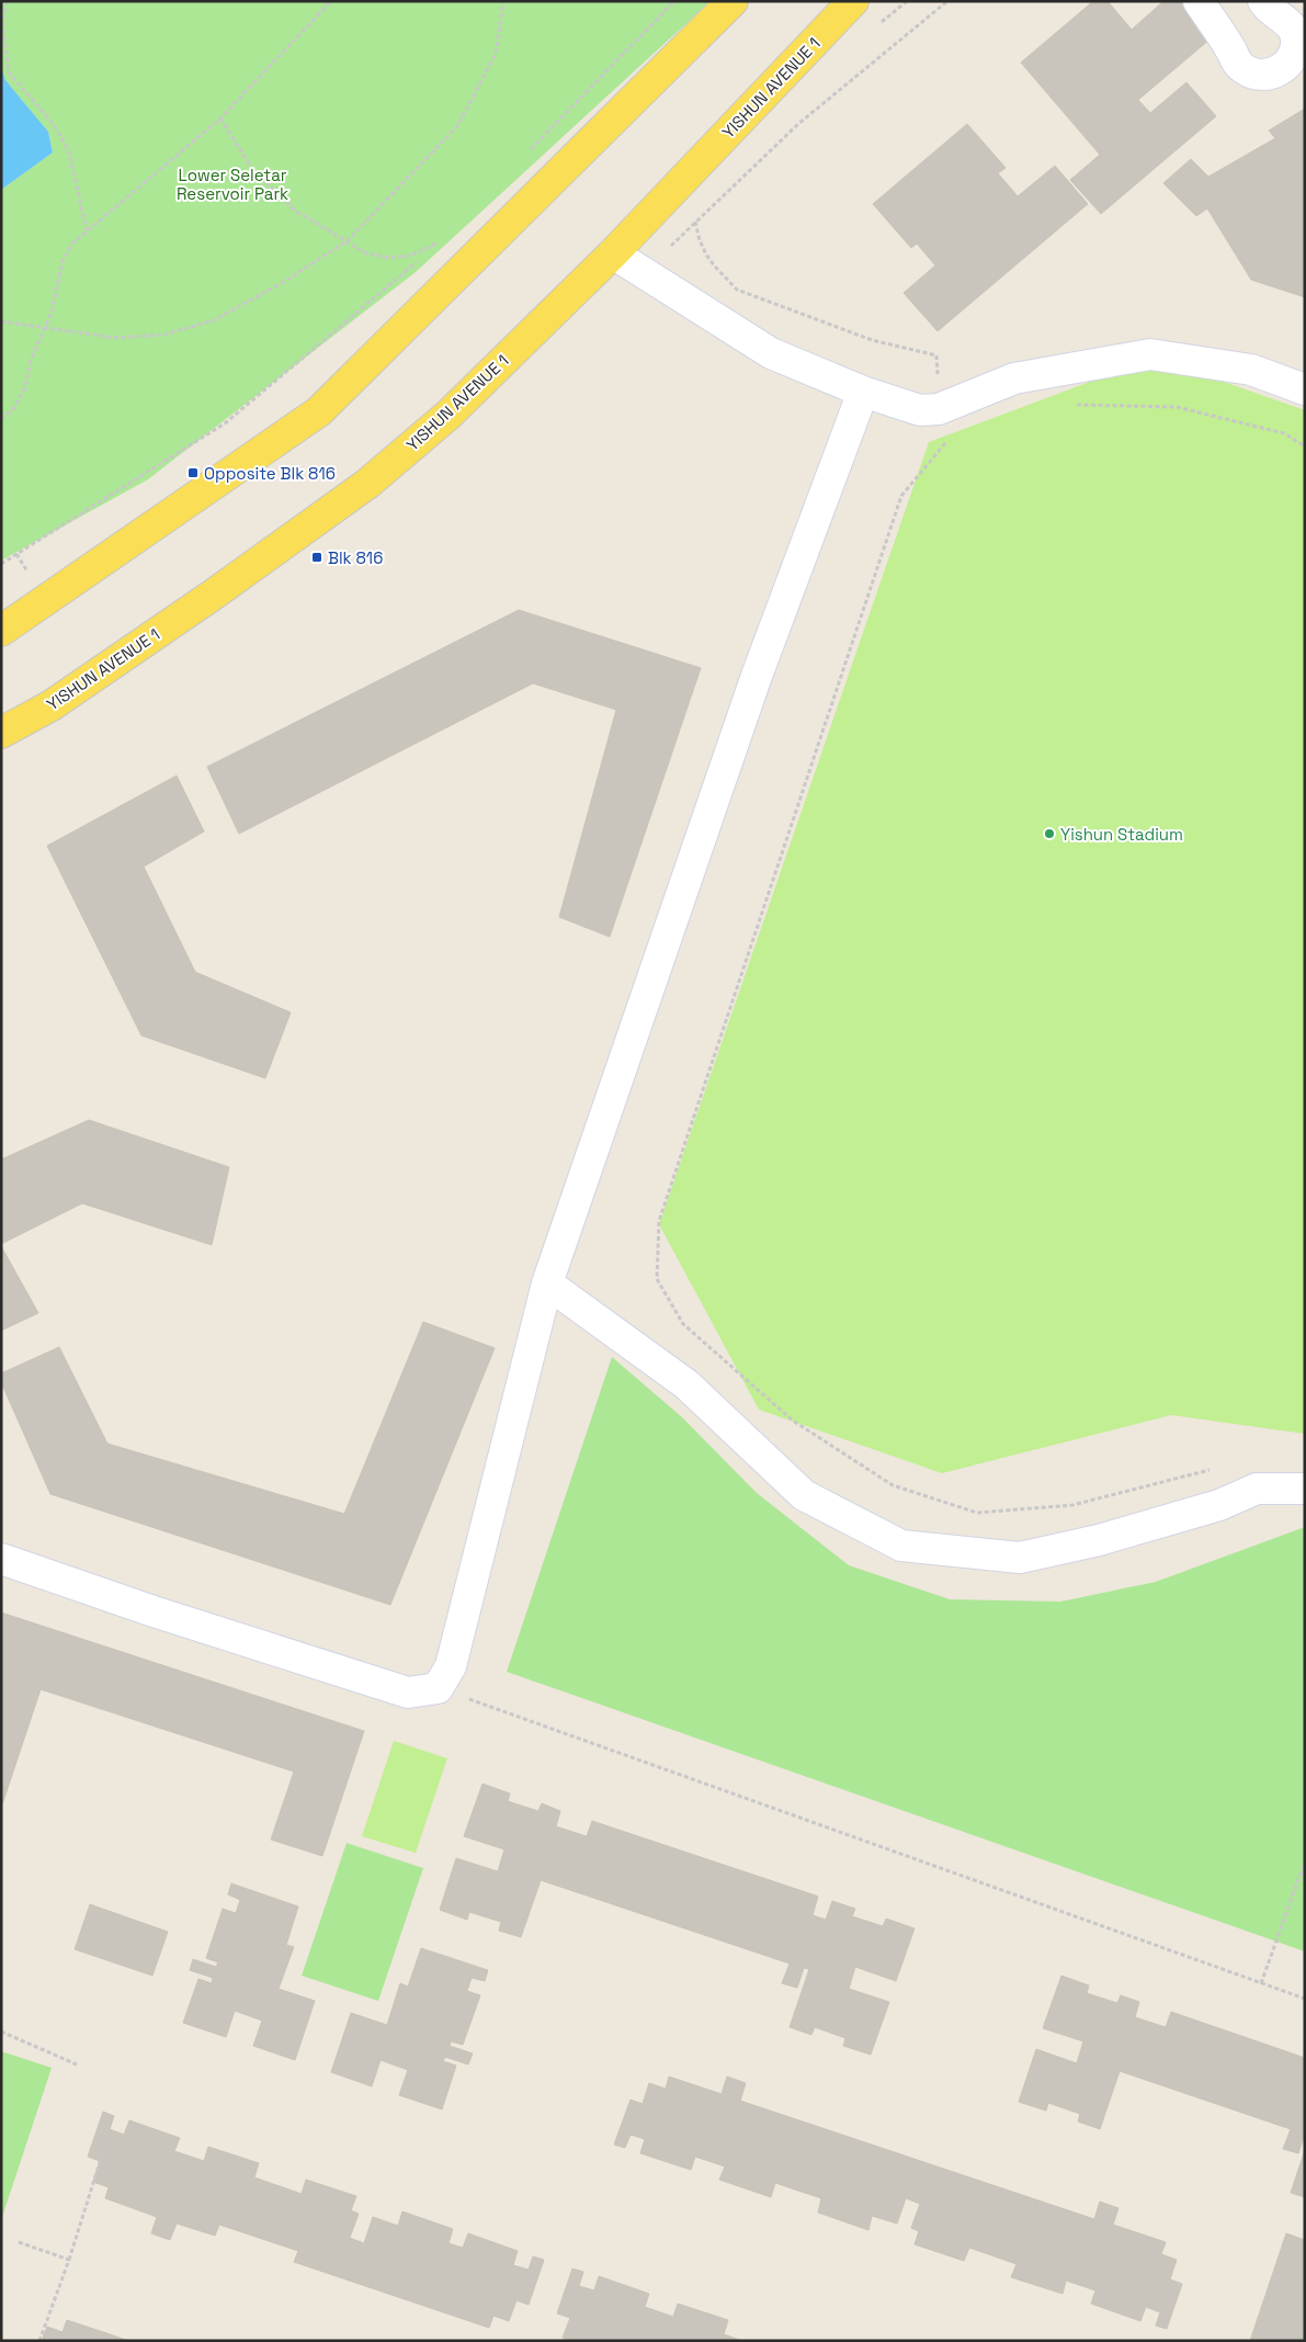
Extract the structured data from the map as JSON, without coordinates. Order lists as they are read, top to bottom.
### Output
{
  "streets": {
    "main road": ["YISHUN AVENUE 1"]
  },
  "parks": ["Lower Seletar Reservoir Park"],
  "places": {
    "transit": ["Opposite Blk 816", "Blk 816"],
    "other": ["Yishun Stadium"]
  }
}
